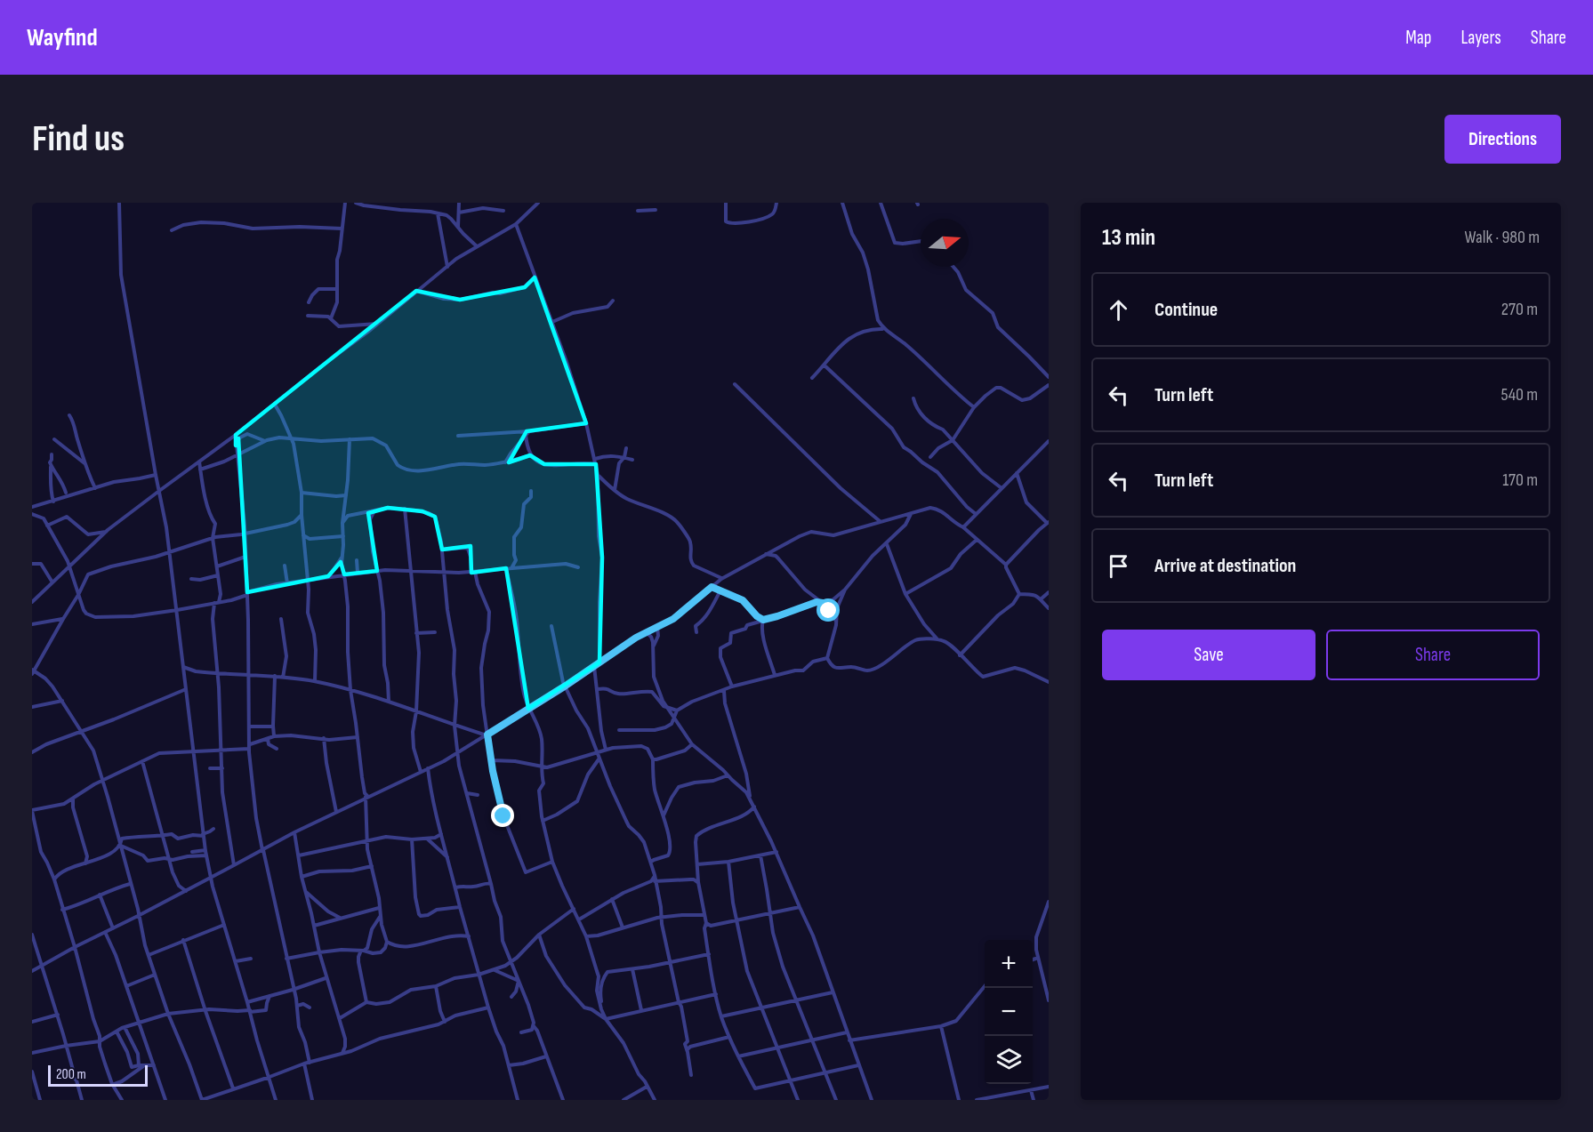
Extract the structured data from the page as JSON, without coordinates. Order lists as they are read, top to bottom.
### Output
{
  "scale_bar": "200 m",
  "north": "right",
  "page": {
    "header": "Wayfind",
    "nav": ["Map", "Layers", "Share"],
    "buttons": [
      "Directions",
      ["Save", "Share"]
    ],
    "title": "Find us",
    "heading": ["13 min", "Walk · 980 m"],
    "list": [
      ["Continue", "270 m"],
      ["Turn left", "540 m"],
      ["Turn left", "170 m"],
      "Arrive at destination"
    ],
    "map_buttons": ["+", "−"],
    "scale": "200 m"
  }
}
